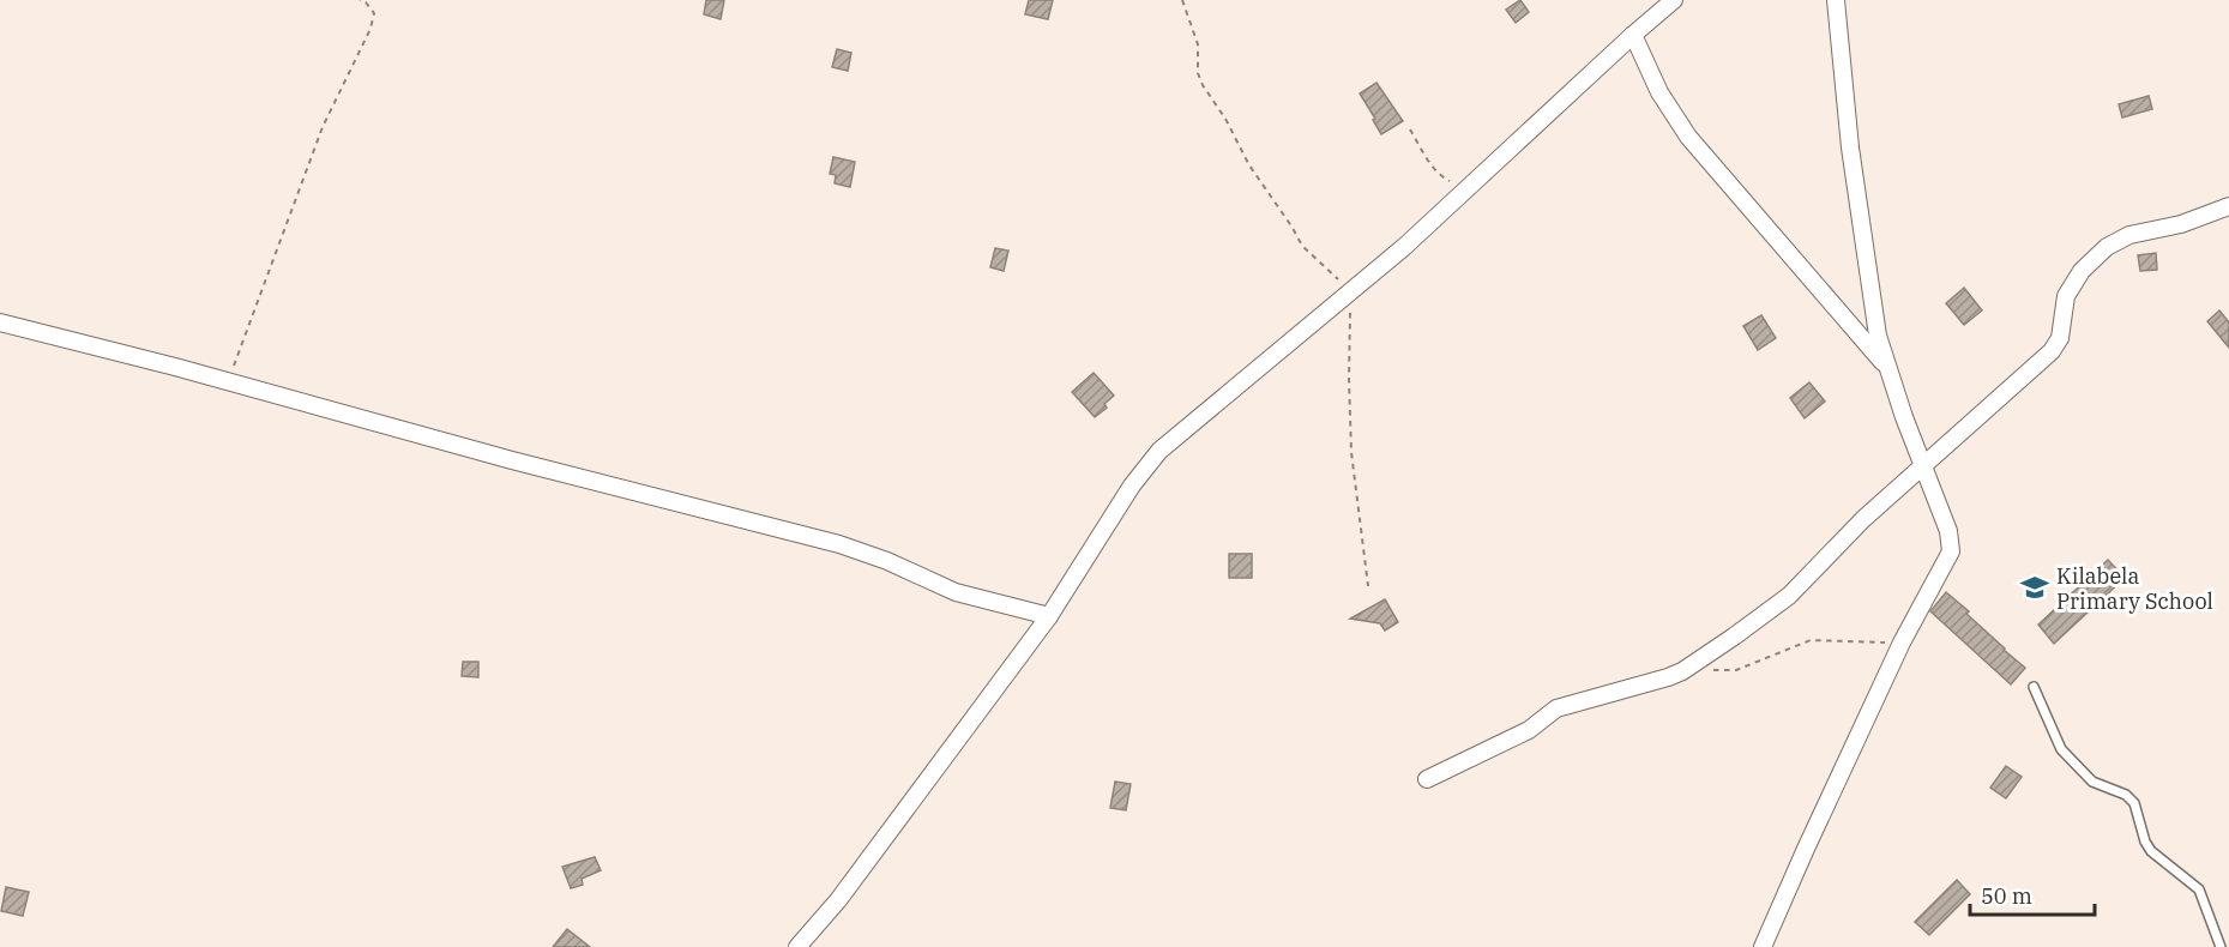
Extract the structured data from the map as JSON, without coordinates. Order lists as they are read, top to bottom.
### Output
{
  "places": {
    "school or university": ["Kilabela Primary School"]
  },
  "scale_bar": "50 m"
}
